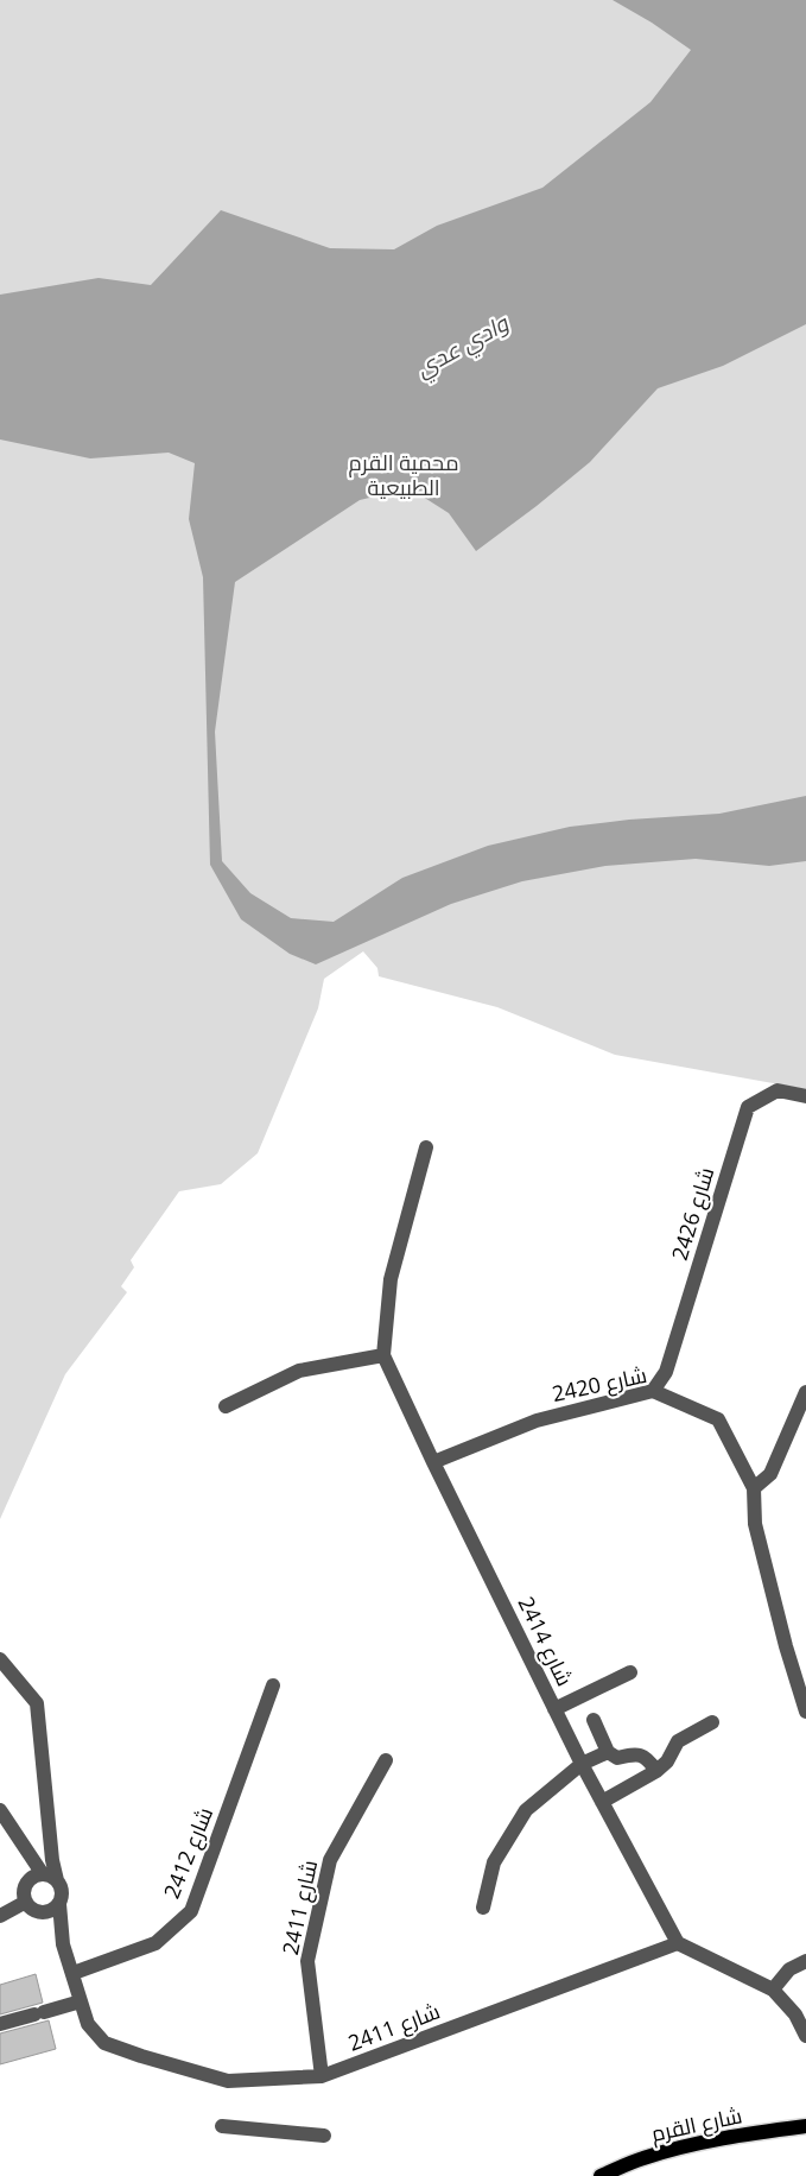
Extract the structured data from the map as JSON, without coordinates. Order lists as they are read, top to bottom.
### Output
{
  "streets": {
    "main road": ["شارع القرم"],
    "street": [
      "2426 شارع",
      "2420 شارع",
      "2414 شارع",
      "2412 شارع",
      "2411 شارع",
      "شارع 2411"
    ]
  },
  "crossings": [
    ["2426 شارع", "2420 شارع"],
    ["2420 شارع", "2414 شارع"],
    ["2414 شارع", "شارع 2411"],
    ["2412 شارع", "شارع 2411"],
    ["2411 شارع", "شارع 2411"]
  ],
  "water": ["وادي عدي"],
  "parks": ["محمية القرم الطبيعية"]
}
